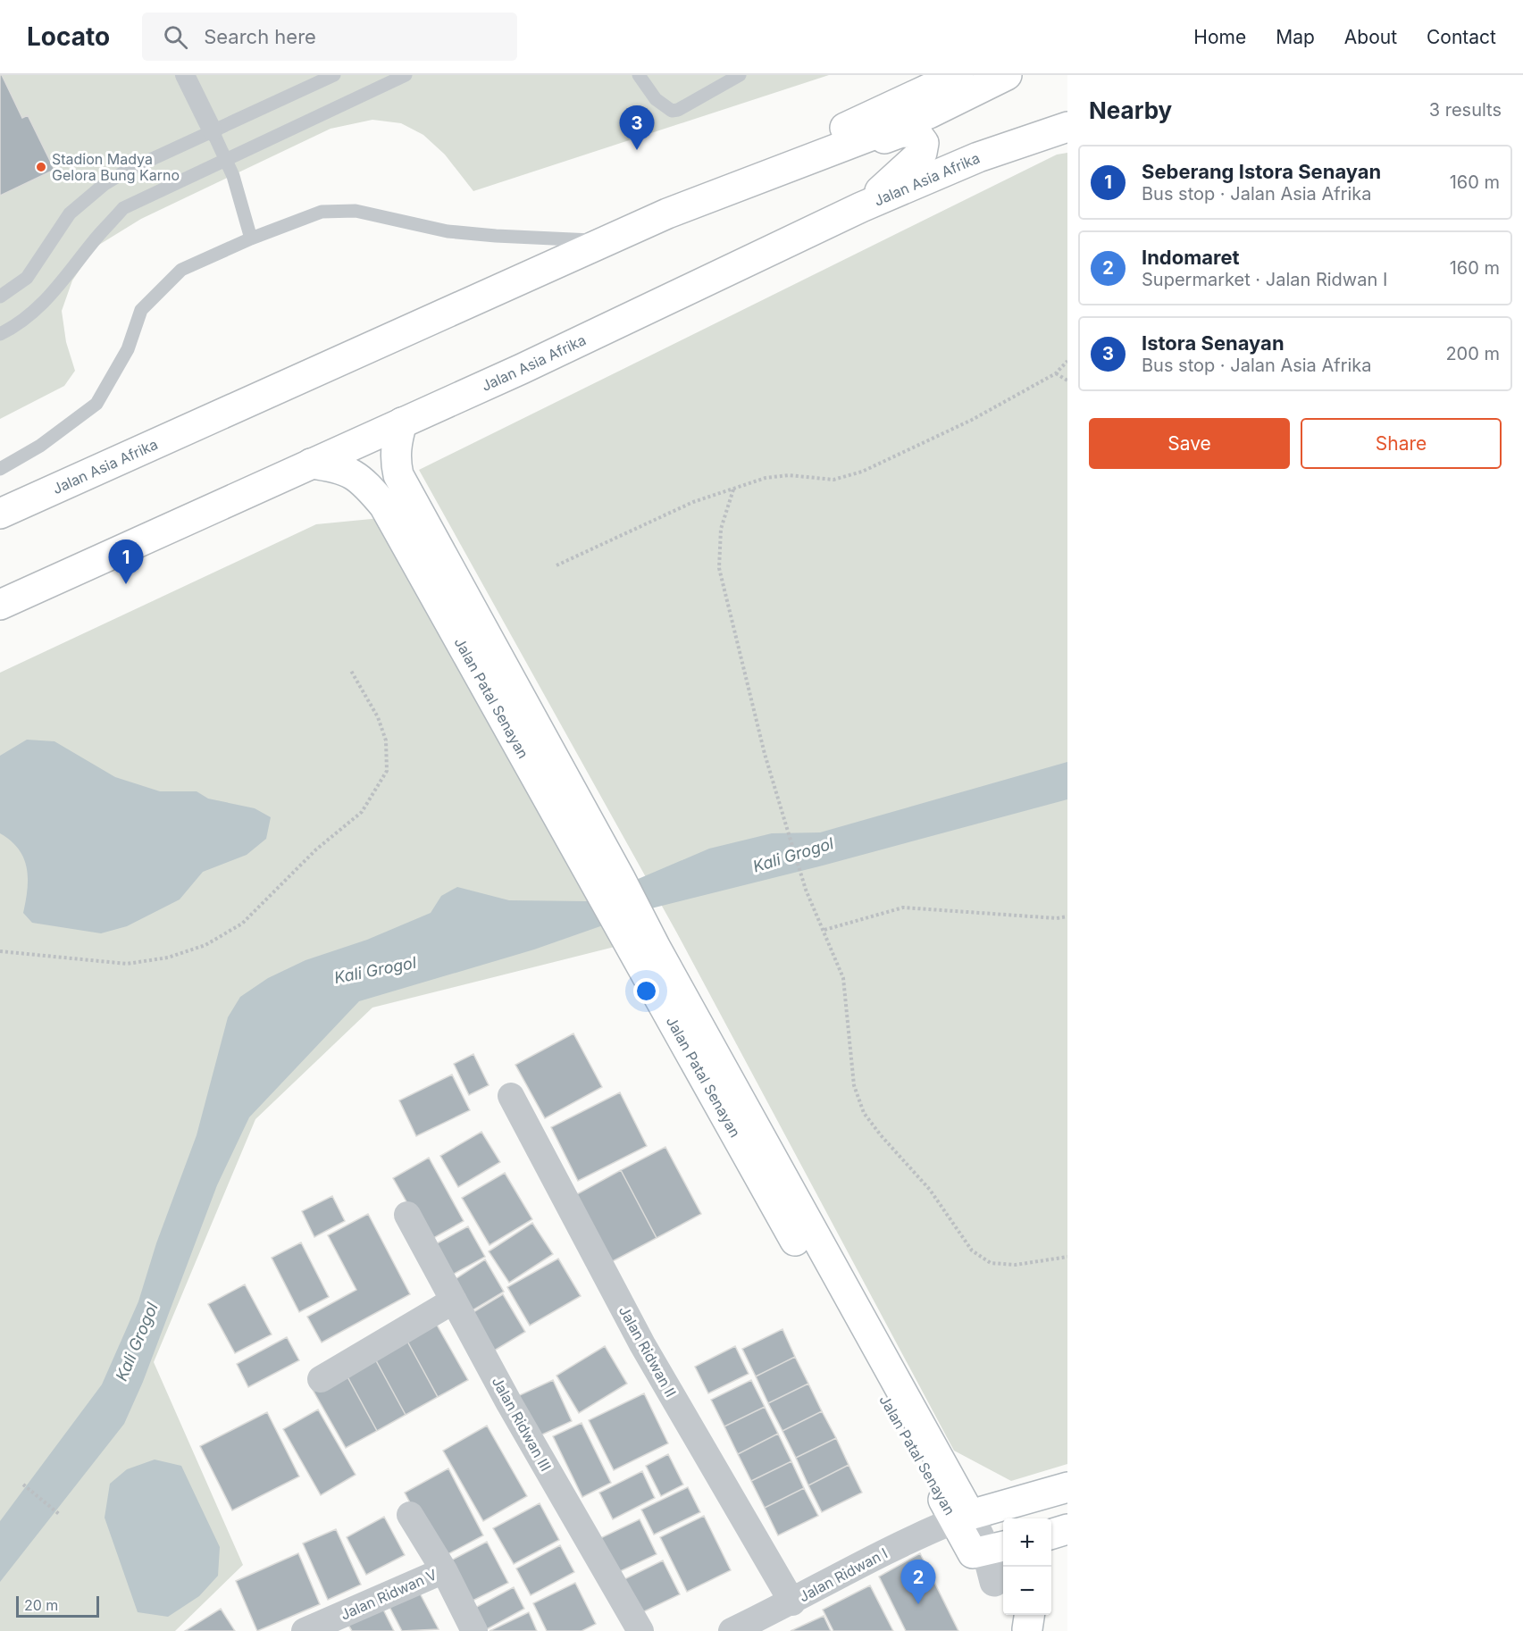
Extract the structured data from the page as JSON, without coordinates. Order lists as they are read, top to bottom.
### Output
{
  "streets": {
    "main road": ["Jalan Asia Afrika", "Jalan Patal Senayan"],
    "street": [
      "Jalan Ridwan II",
      "Jalan Ridwan III",
      "Jalan Ridwan I",
      "Jalan Ridwan V"
    ]
  },
  "crossings": [
    ["Jalan Asia Afrika", "Jalan Patal Senayan"],
    ["Jalan Patal Senayan", "Jalan Ridwan I"],
    ["Jalan Ridwan II", "Jalan Ridwan I"]
  ],
  "water": ["Kali Grogol"],
  "places": ["Stadion Madya Gelora Bung Karno"],
  "scale_bar": "20 m",
  "page": {
    "header": "Locato",
    "search": "Search here",
    "nav": [
      "Home",
      "Map",
      "About",
      "Contact"
    ],
    "heading": ["Nearby", "3 results"],
    "pins": ["3", "1", "2"],
    "list": [
      {
        "mark": "1",
        "name": "Seberang Istora Senayan",
        "note": "Bus stop · Jalan Asia Afrika",
        "value": "160 m"
      },
      {
        "mark": "2",
        "name": "Indomaret",
        "note": "Supermarket · Jalan Ridwan I",
        "value": "160 m"
      },
      {
        "mark": "3",
        "name": "Istora Senayan",
        "note": "Bus stop · Jalan Asia Afrika",
        "value": "200 m"
      }
    ],
    "buttons": ["Save", "Share"],
    "map_buttons": ["+", "−"],
    "scale": "20 m"
  }
}
